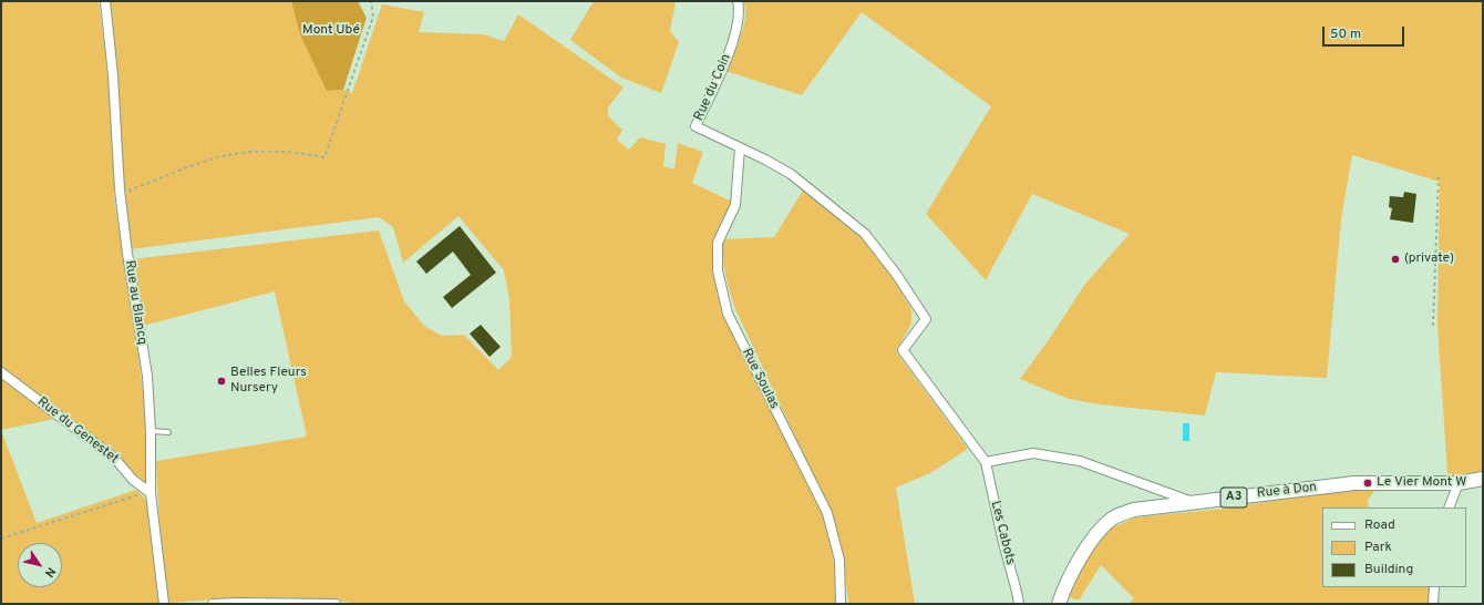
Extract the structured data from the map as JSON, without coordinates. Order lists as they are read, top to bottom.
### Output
{
  "streets": {
    "main road": ["Rue à Don", "A3"],
    "street": [
      "Rue du Coin",
      "Rue au Blancq",
      "Rue Soulas",
      "Rue du Genestet",
      "Les Cabots"
    ]
  },
  "crossings": [
    ["Rue du Coin", "Rue Soulas"],
    ["Rue au Blancq", "Rue du Genestet"],
    ["Rue à Don", "A3"]
  ],
  "parks": ["Mont Ubé"],
  "places": ["(private)", "Belles Fleurs Nursery", "Le Vier Mont W"],
  "legend": ["Road", "Park", "Building"],
  "scale_bar": "50 m",
  "north": "bottom right"
}
